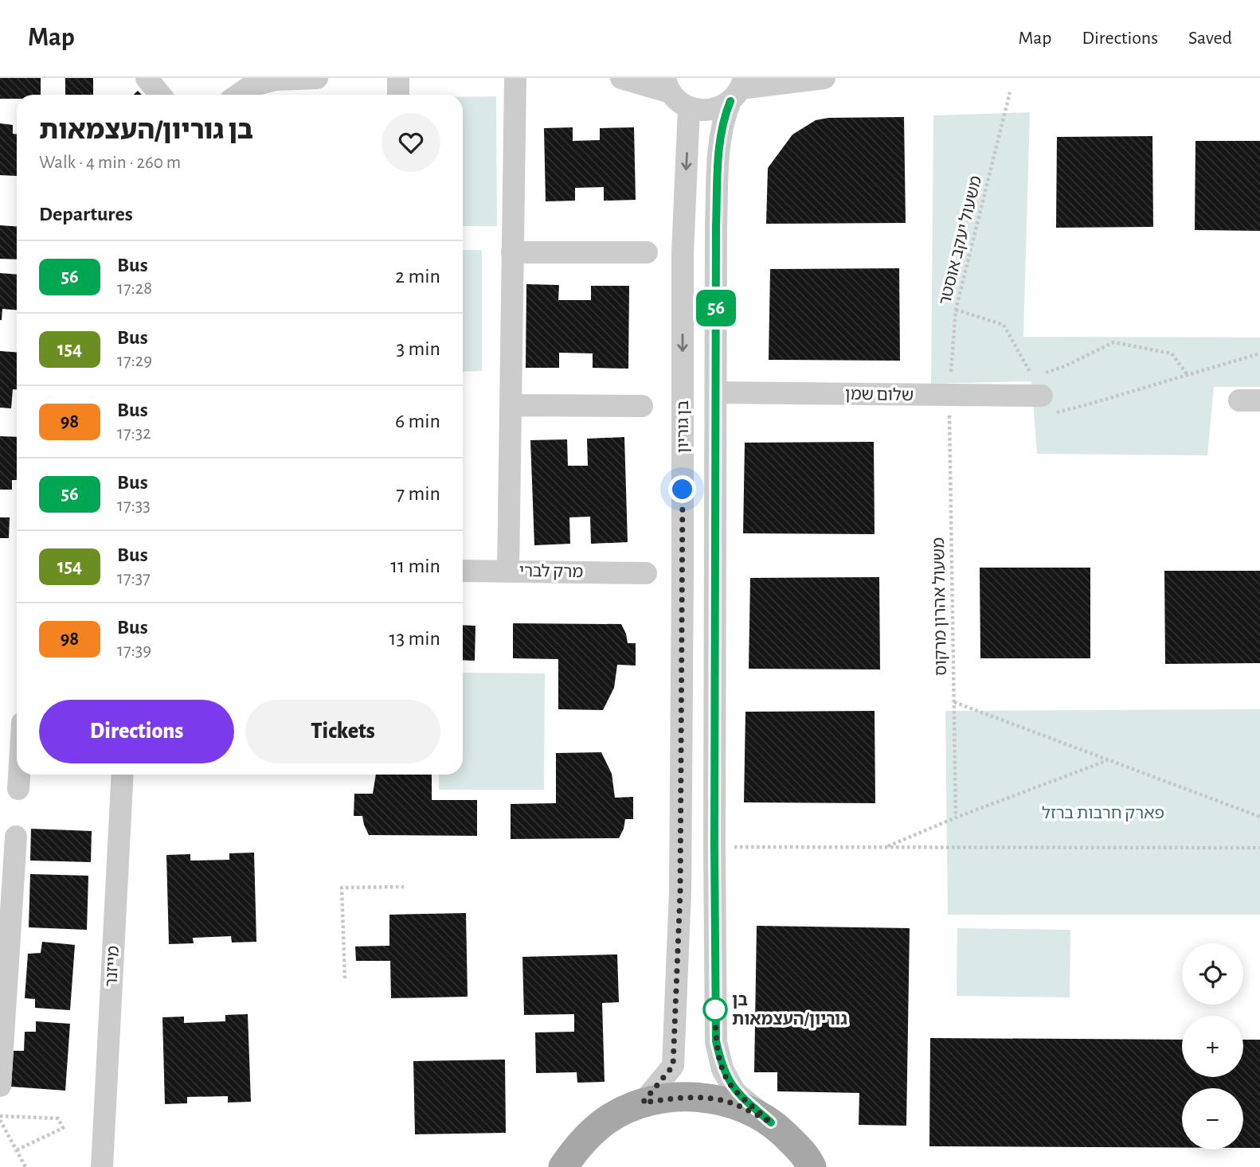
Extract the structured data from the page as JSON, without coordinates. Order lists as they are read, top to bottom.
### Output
{
  "streets": {
    "street": [
      "שלום שמן",
      "בן גוריון",
      "מרק לברי",
      "מייזנר"
    ],
    "path": ["משעול יעקב אוסטר", "משעול אהרון מרקוס"]
  },
  "crossings": [
    ["משעול יעקב אוסטר", "שלום שמן"],
    ["משעול יעקב אוסטר", "משעול אהרון מרקוס"],
    ["שלום שמן", "בן גוריון"],
    ["שלום שמן", "משעול אהרון מרקוס"]
  ],
  "parks": ["פארק חרבות ברזל"],
  "places": ["בן גוריון/העצמאות"],
  "lines": ["bus line 56"],
  "page": {
    "header": "Map",
    "nav": ["Map", "Directions", "Saved"],
    "on_map": "56",
    "heading": [
      ["בן גוריון/העצמאות", "Walk · 4 min · 260 m"],
      "Departures"
    ],
    "list": [
      {
        "mark": "56",
        "name": "Bus",
        "note": "17:28",
        "value": "2 min"
      },
      {
        "mark": "154",
        "name": "Bus",
        "note": "17:29",
        "value": "3 min"
      },
      {
        "mark": "98",
        "name": "Bus",
        "note": "17:32",
        "value": "6 min"
      },
      {
        "mark": "56",
        "name": "Bus",
        "note": "17:33",
        "value": "7 min"
      },
      {
        "mark": "154",
        "name": "Bus",
        "note": "17:37",
        "value": "11 min"
      },
      {
        "mark": "98",
        "name": "Bus",
        "note": "17:39",
        "value": "13 min"
      }
    ],
    "buttons": ["Directions", "Tickets"],
    "map_buttons": ["+", "−"]
  }
}
